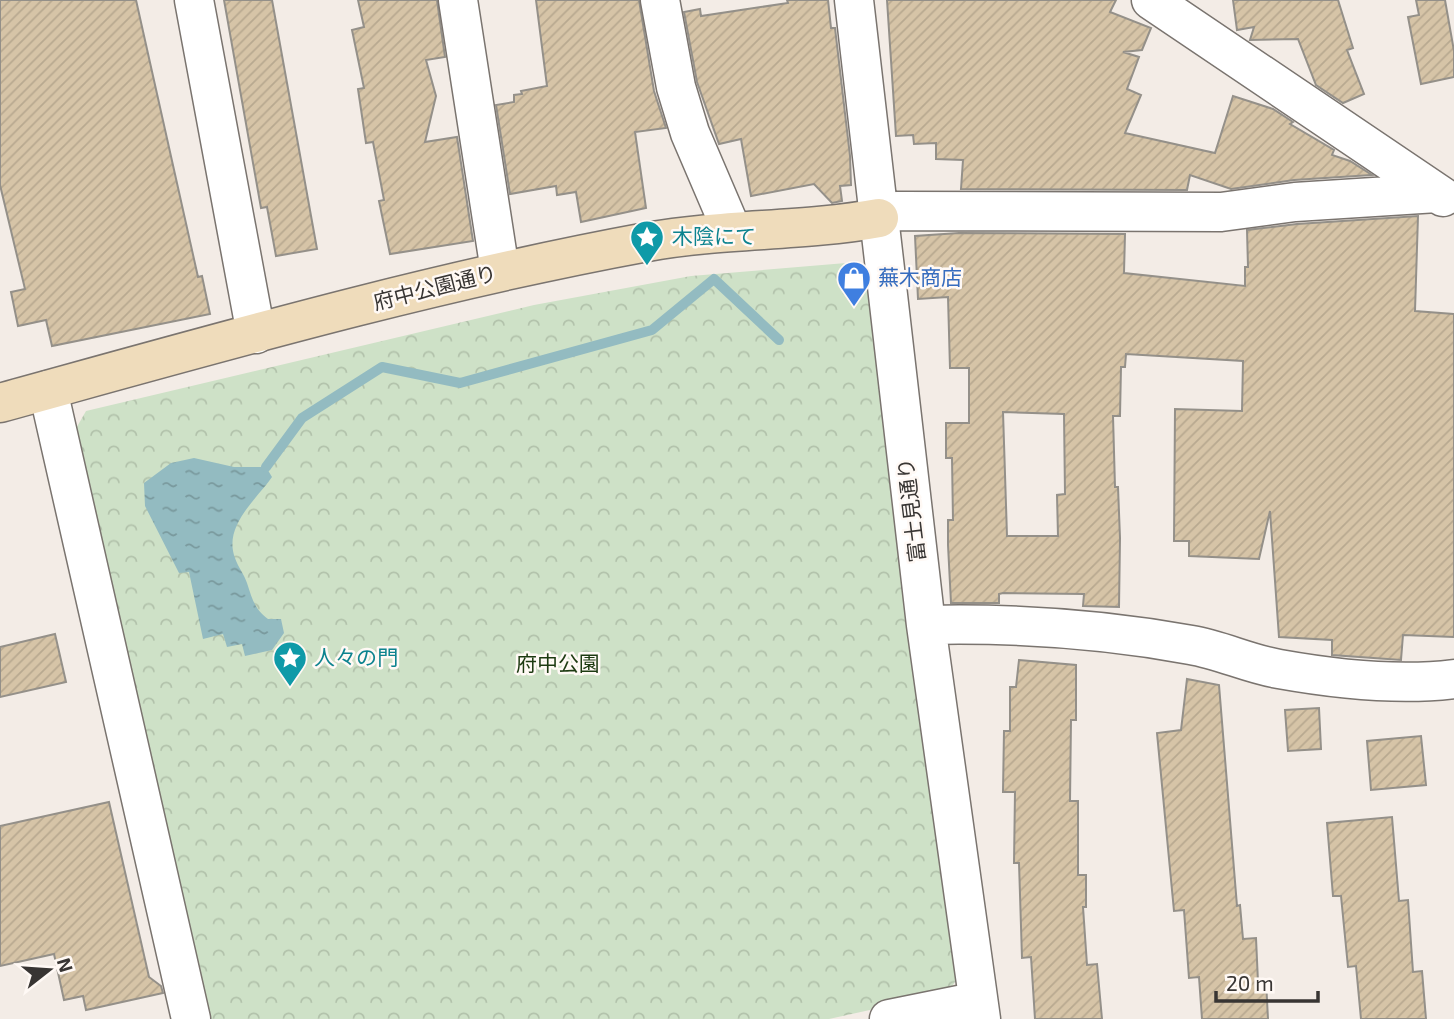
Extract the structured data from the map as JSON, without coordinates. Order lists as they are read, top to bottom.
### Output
{
  "streets": {
    "street": ["府中公園通り", "富士見通り"]
  },
  "crossings": [
    ["府中公園通り", "富士見通り"]
  ],
  "parks": ["府中公園"],
  "places": {
    "place": ["木陰にて", "人々の門"],
    "shop": ["蕪木商店"]
  },
  "scale_bar": "20 m",
  "north": "right"
}
